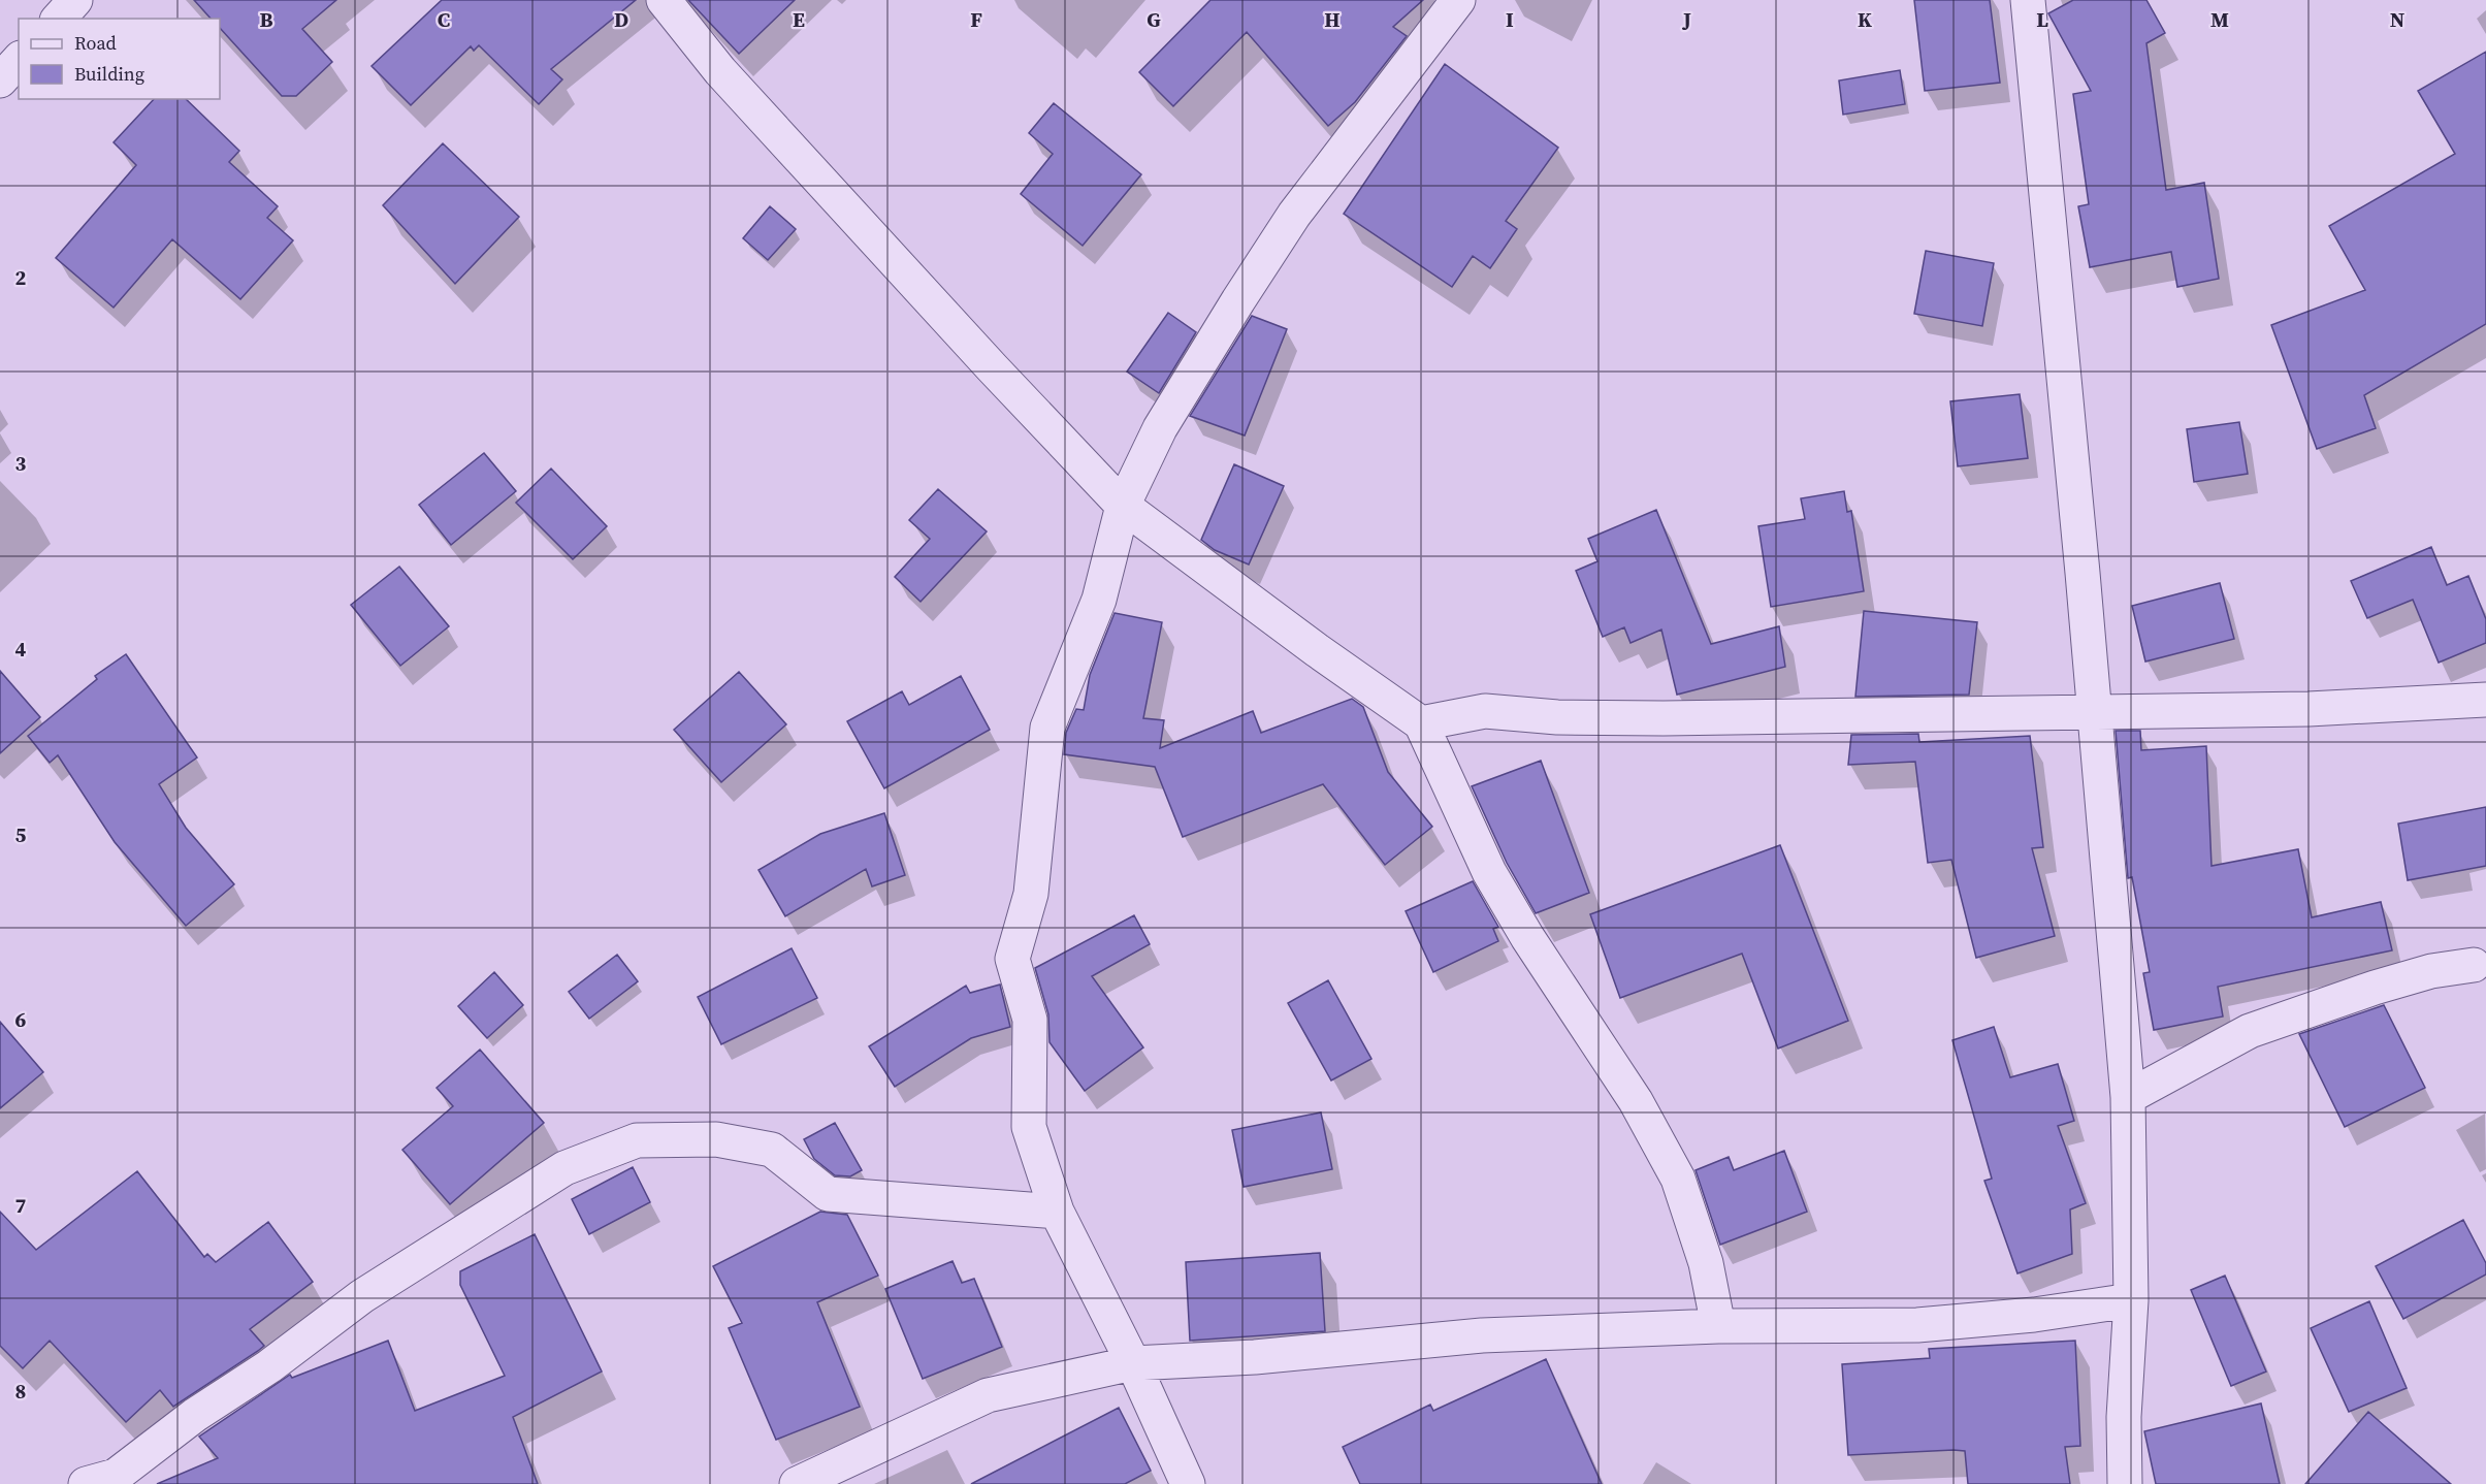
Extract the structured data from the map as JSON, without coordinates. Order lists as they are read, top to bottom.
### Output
{
  "legend": ["Road", "Building"],
  "grid": {
    "columns": [
      "B",
      "C",
      "D",
      "E",
      "F",
      "G",
      "H",
      "I",
      "J",
      "K",
      "L",
      "M",
      "N"
    ],
    "rows": [
      "2",
      "3",
      "4",
      "5",
      "6",
      "7",
      "8"
    ]
  }
}
